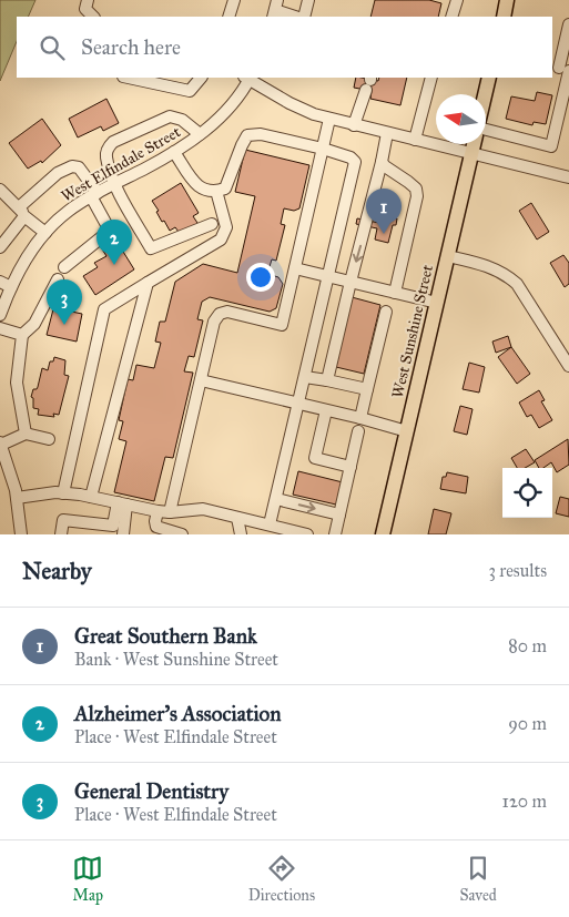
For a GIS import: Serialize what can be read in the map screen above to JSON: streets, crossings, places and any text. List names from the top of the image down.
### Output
{
  "streets": {
    "main road": ["West Sunshine Street"],
    "street": ["West Elfindale Street"]
  },
  "north": "left",
  "page": {
    "search": "Search here",
    "pins": ["1", "2", "3"],
    "heading": ["Nearby", "3 results"],
    "list": [
      {
        "mark": "1",
        "name": "Great Southern Bank",
        "note": "Bank · West Sunshine Street",
        "value": "80 m"
      },
      {
        "mark": "2",
        "name": "Alzheimer's Association",
        "note": "Place · West Elfindale Street",
        "value": "90 m"
      },
      {
        "mark": "3",
        "name": "General Dentistry",
        "note": "Place · West Elfindale Street",
        "value": "120 m"
      }
    ],
    "nav": ["Map", "Directions", "Saved"]
  }
}
